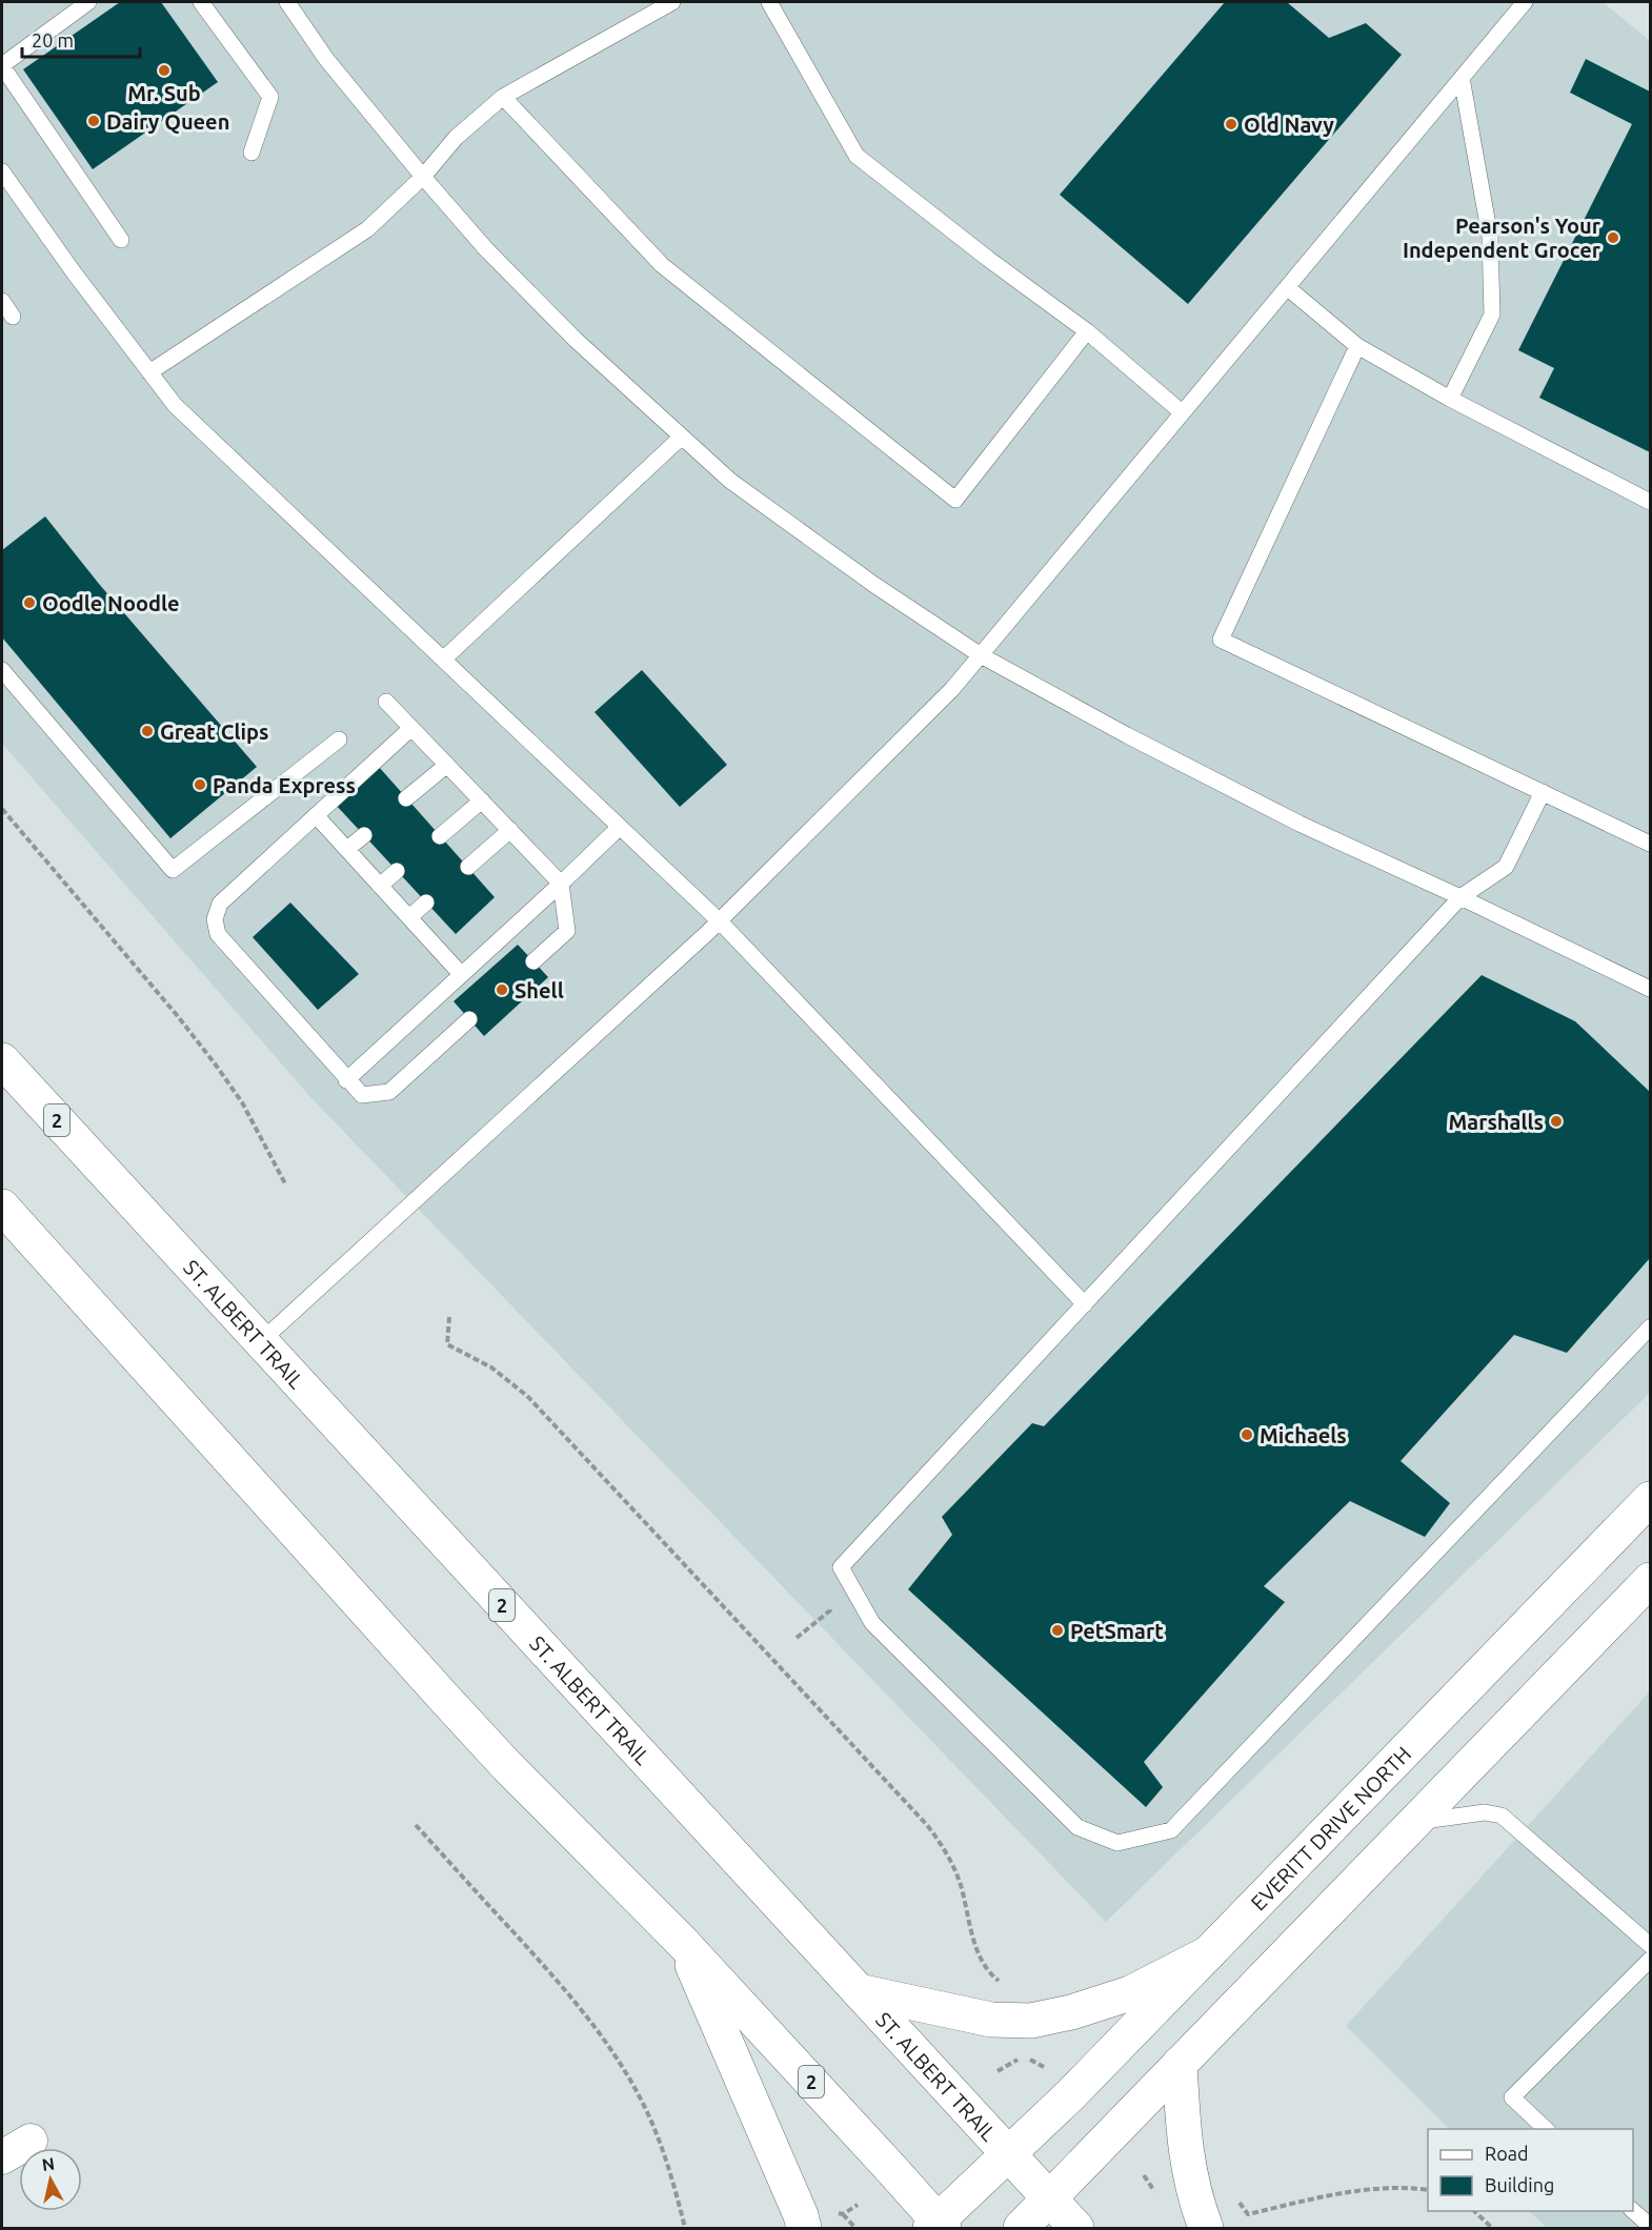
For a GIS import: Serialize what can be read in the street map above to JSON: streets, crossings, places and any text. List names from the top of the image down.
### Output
{
  "streets": {
    "main road": ["2", "ST. ALBERT TRAIL", "EVERITT DRIVE NORTH"]
  },
  "crossings": [
    ["2", "EVERITT DRIVE NORTH"],
    ["ST. ALBERT TRAIL", "EVERITT DRIVE NORTH"]
  ],
  "places": [
    "Mr. Sub",
    "Dairy Queen",
    "Old Navy",
    "Pearson's Your Independent Grocer",
    "Oodle Noodle",
    "Great Clips",
    "Panda Express",
    "Shell",
    "Marshalls",
    "Michaels",
    "PetSmart"
  ],
  "legend": ["Road", "Building"],
  "scale_bar": "20 m",
  "north": "top"
}
